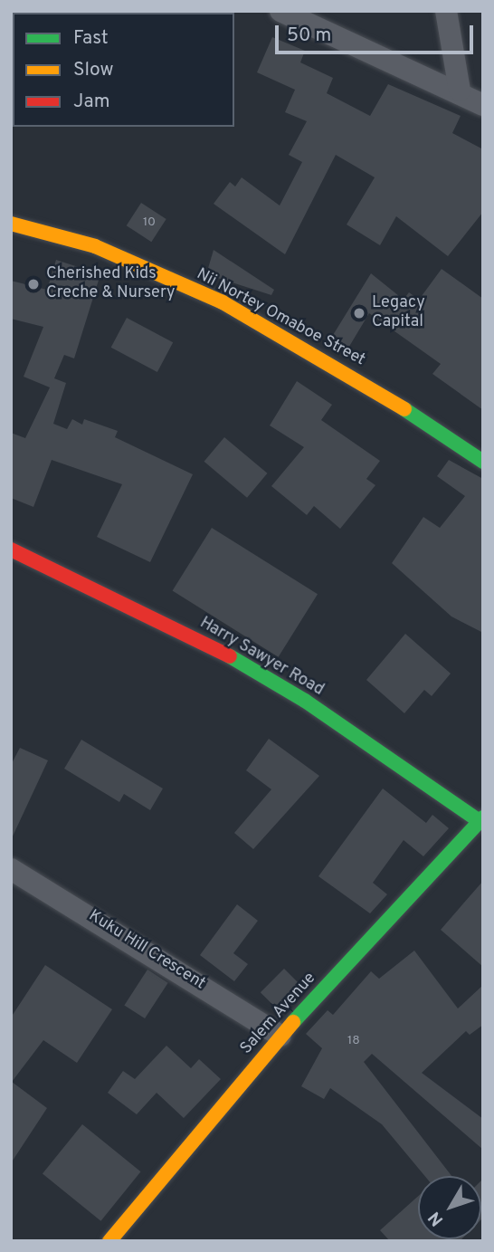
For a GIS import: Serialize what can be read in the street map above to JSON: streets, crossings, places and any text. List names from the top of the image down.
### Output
{
  "streets": {
    "street": [
      "Nii Nortey Omaboe Street",
      "Harry Sawyer Road",
      "Kuku Hill Crescent",
      "Salem Avenue"
    ]
  },
  "crossings": [
    ["Harry Sawyer Road", "Salem Avenue"],
    ["Kuku Hill Crescent", "Salem Avenue"]
  ],
  "places": ["Cherished Kids Creche & Nursery", "Legacy Capital"],
  "house_numbers": ["10", "18"],
  "legend": ["Fast", "Slow", "Jam"],
  "scale_bar": "50 m",
  "north": "bottom left"
}
